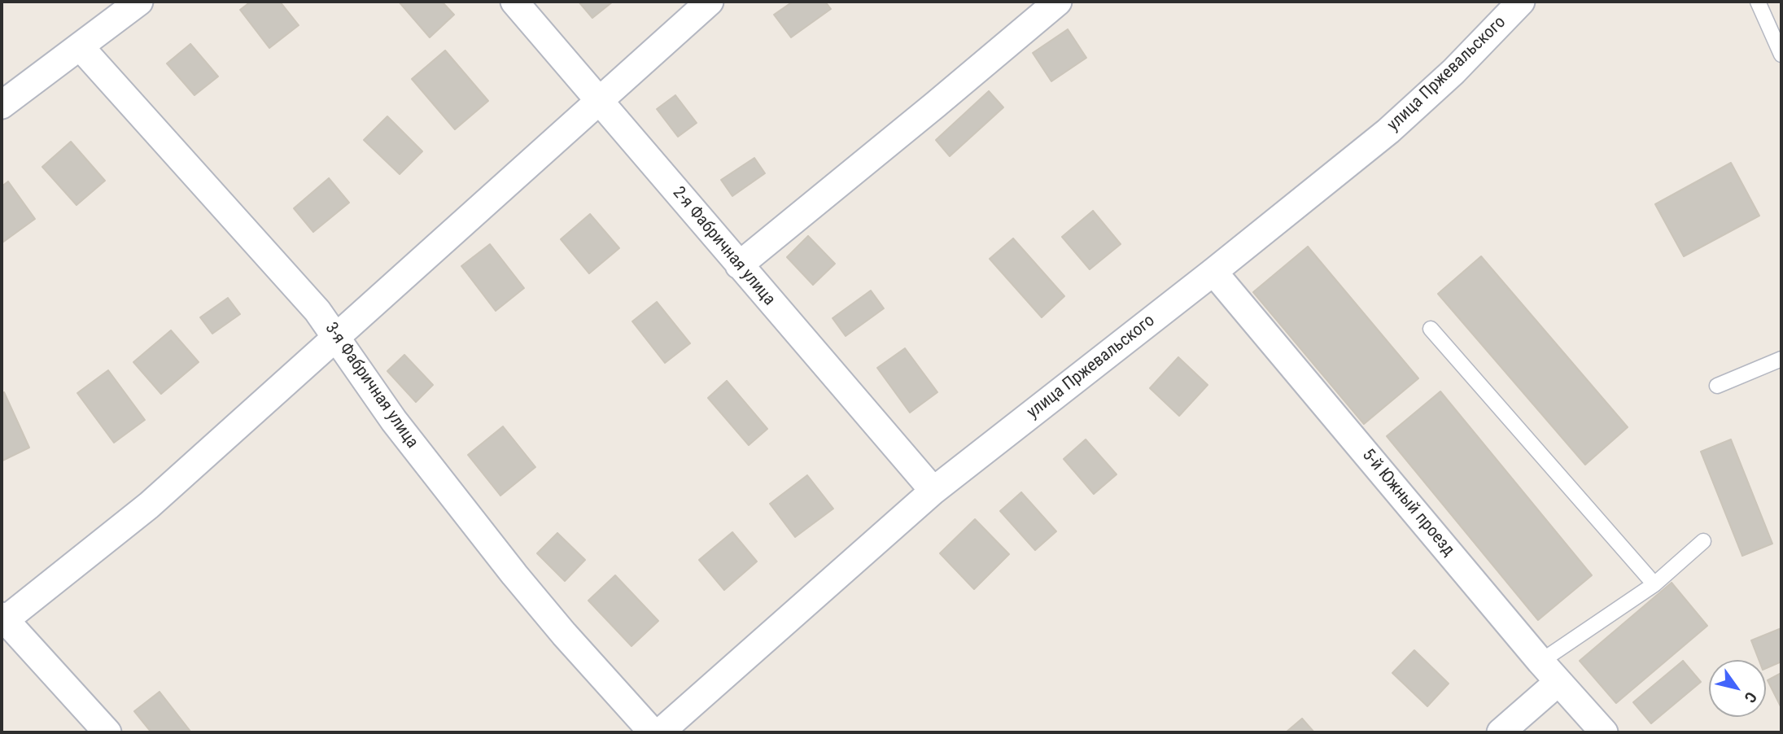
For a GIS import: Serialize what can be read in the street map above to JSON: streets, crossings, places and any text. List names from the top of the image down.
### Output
{
  "streets": {
    "street": [
      "улица Пржевальского",
      "2-я Фабричная улица",
      "3-я Фабричная улица",
      "5-й Южный проезд"
    ]
  },
  "crossings": [
    ["улица Пржевальского", "2-я Фабричная улица"],
    ["улица Пржевальского", "5-й Южный проезд"]
  ],
  "north": "bottom right"
}
